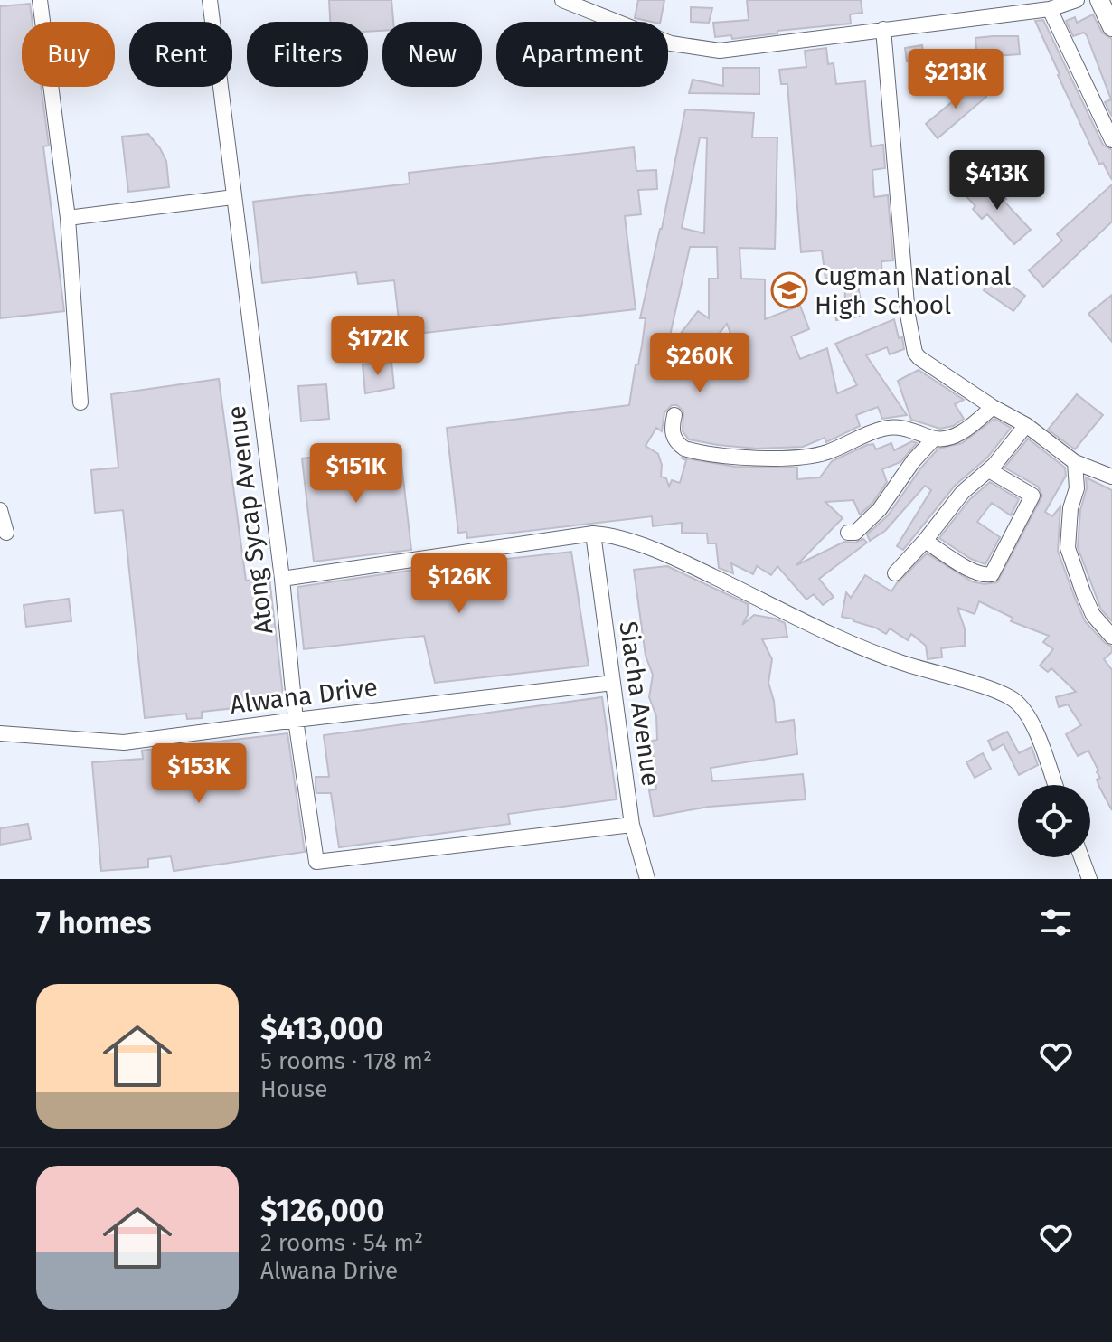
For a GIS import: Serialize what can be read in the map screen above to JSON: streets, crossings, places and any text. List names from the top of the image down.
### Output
{
  "streets": {
    "street": ["Atong Sycap Avenue", "Alwana Drive", "Siacha Avenue"]
  },
  "crossings": [
    ["Atong Sycap Avenue", "Alwana Drive"],
    ["Atong Sycap Avenue", "Siacha Avenue"],
    ["Alwana Drive", "Siacha Avenue"]
  ],
  "places": {
    "school or university": ["Cugman National High School"]
  },
  "page": {
    "chip": [
      "Buy",
      "Rent",
      "Filters",
      "New",
      "Apartment"
    ],
    "price": [
      "$213K",
      "$413K",
      "$172K",
      "$260K",
      "$151K",
      "$126K",
      "$153K"
    ],
    "heading": "7 homes",
    "list": [
      {
        "name": "$413,000",
        "note": "5 rooms · 178 m² · House"
      },
      {
        "name": "$126,000",
        "note": "2 rooms · 54 m² · Alwana Drive"
      }
    ]
  }
}
